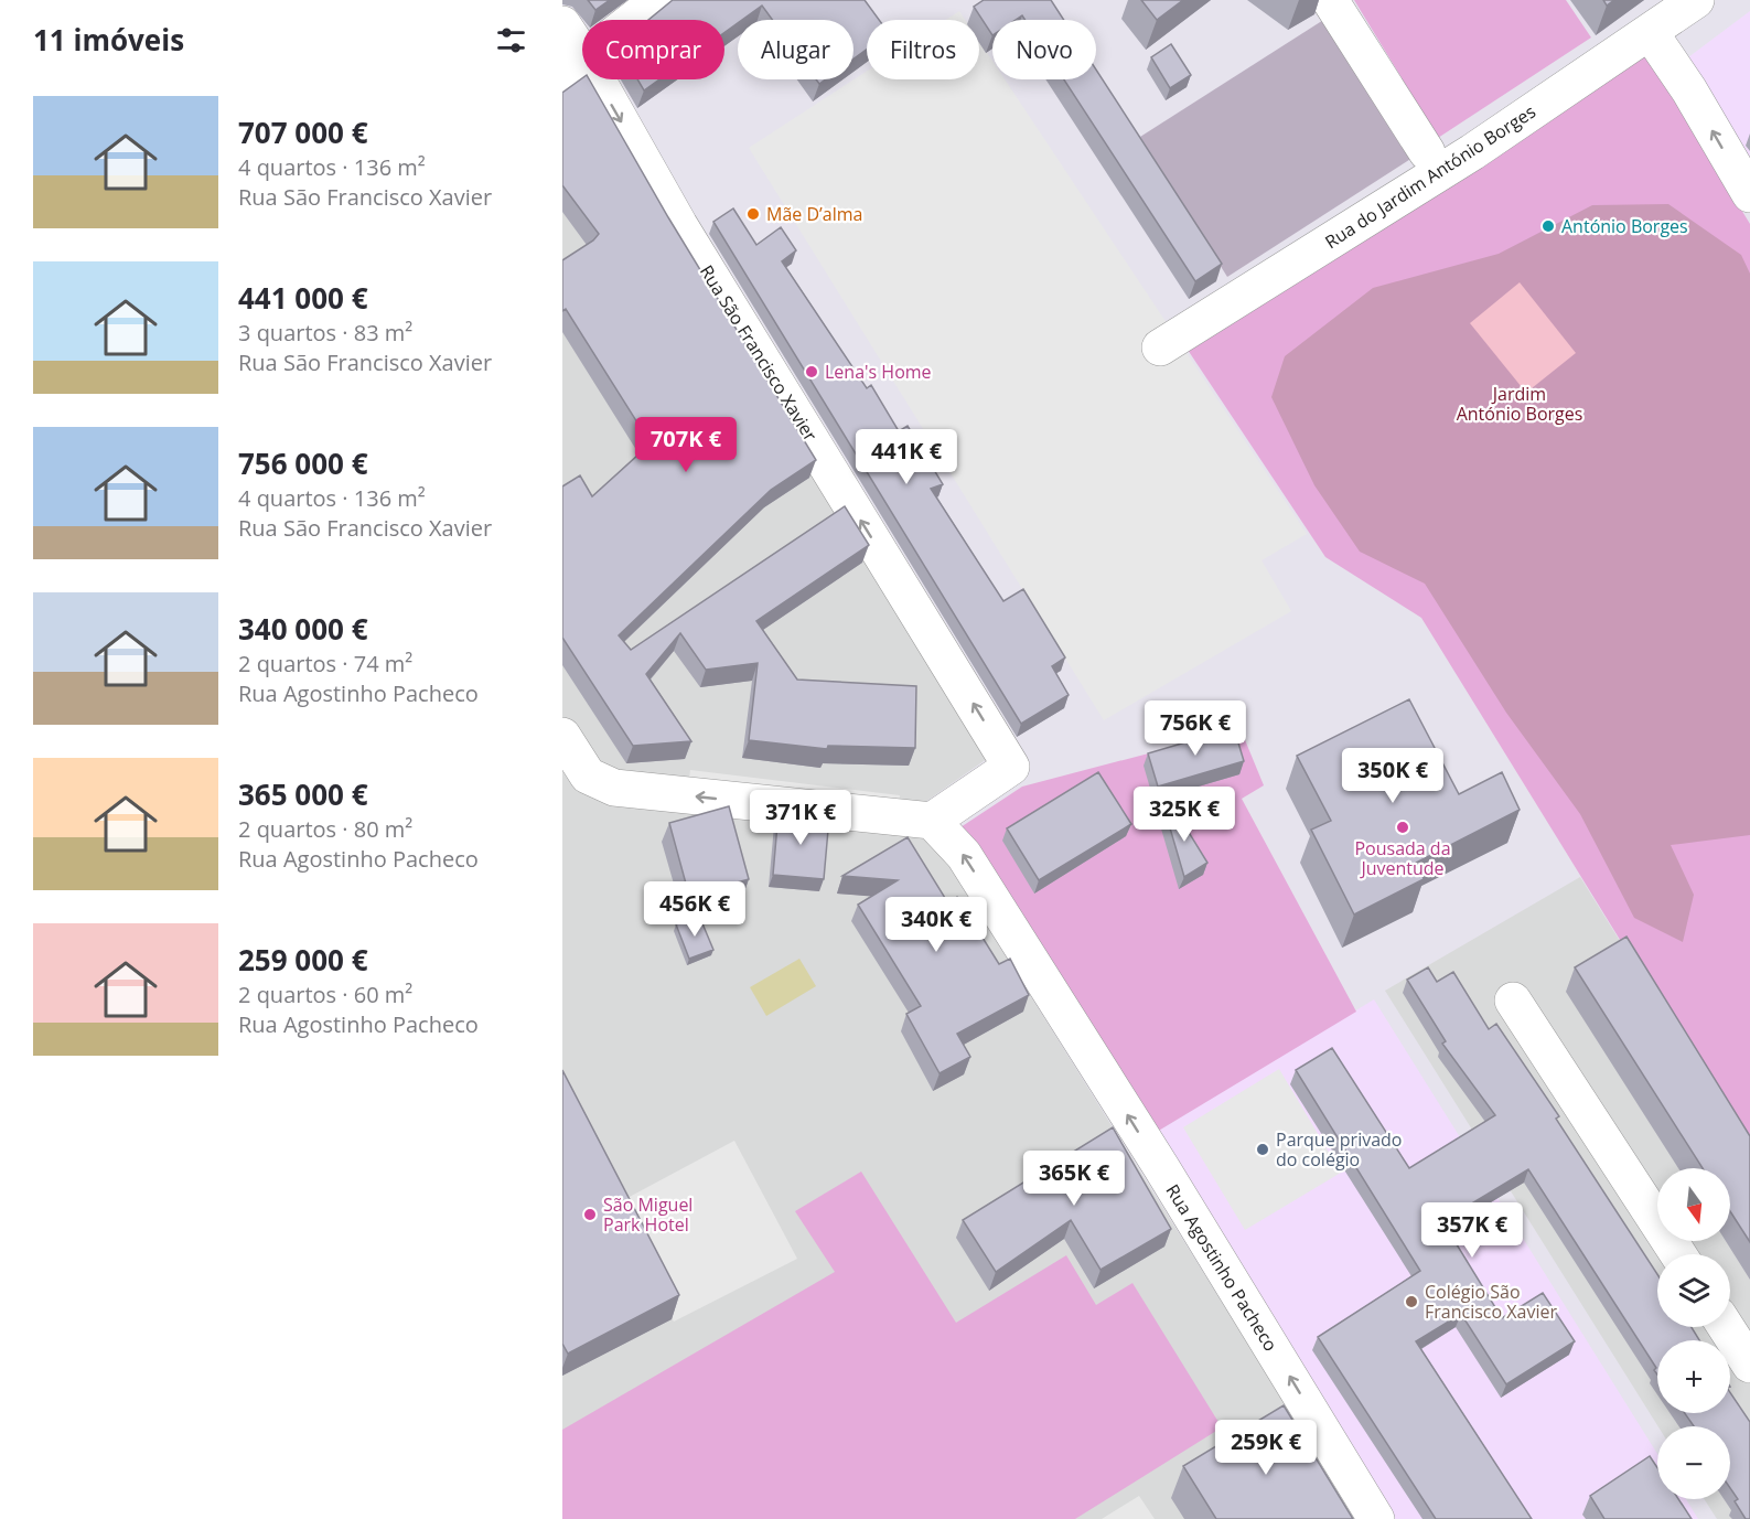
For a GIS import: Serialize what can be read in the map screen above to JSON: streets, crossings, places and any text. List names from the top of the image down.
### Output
{
  "streets": {
    "street": ["Rua do Jardim António Borges", "Rua São Francisco Xavier", "Rua Agostinho Pacheco"]
  },
  "crossings": [
    ["Rua São Francisco Xavier", "Rua Agostinho Pacheco"]
  ],
  "one_way": ["Rua Agostinho Pacheco"],
  "parks": ["Jardim António Borges"],
  "places": [
    "Mãe D’alma",
    "António Borges",
    "Lena's Home",
    "Pousada da Juventude",
    "Parque privado do colégio",
    "São Miguel Park Hotel",
    "Colégio São Francisco Xavier"
  ],
  "north": "bottom",
  "page": {
    "heading": "11 imóveis",
    "chip": [
      "Comprar",
      "Alugar",
      "Filtros",
      "Novo"
    ],
    "list": [
      {
        "name": "707 000 €",
        "note": "4 quartos · 136 m² · Rua São Francisco Xavier"
      },
      {
        "name": "441 000 €",
        "note": "3 quartos · 83 m² · Rua São Francisco Xavier"
      },
      {
        "name": "756 000 €",
        "note": "4 quartos · 136 m² · Rua São Francisco Xavier"
      },
      {
        "name": "340 000 €",
        "note": "2 quartos · 74 m² · Rua Agostinho Pacheco"
      },
      {
        "name": "365 000 €",
        "note": "2 quartos · 80 m² · Rua Agostinho Pacheco"
      },
      {
        "name": "259 000 €",
        "note": "2 quartos · 60 m² · Rua Agostinho Pacheco"
      }
    ],
    "price": [
      "707K €",
      "441K €",
      "756K €",
      "350K €",
      "325K €",
      "371K €",
      "456K €",
      "340K €",
      "365K €",
      "357K €",
      "259K €"
    ],
    "map_buttons": ["+", "−"]
  }
}
